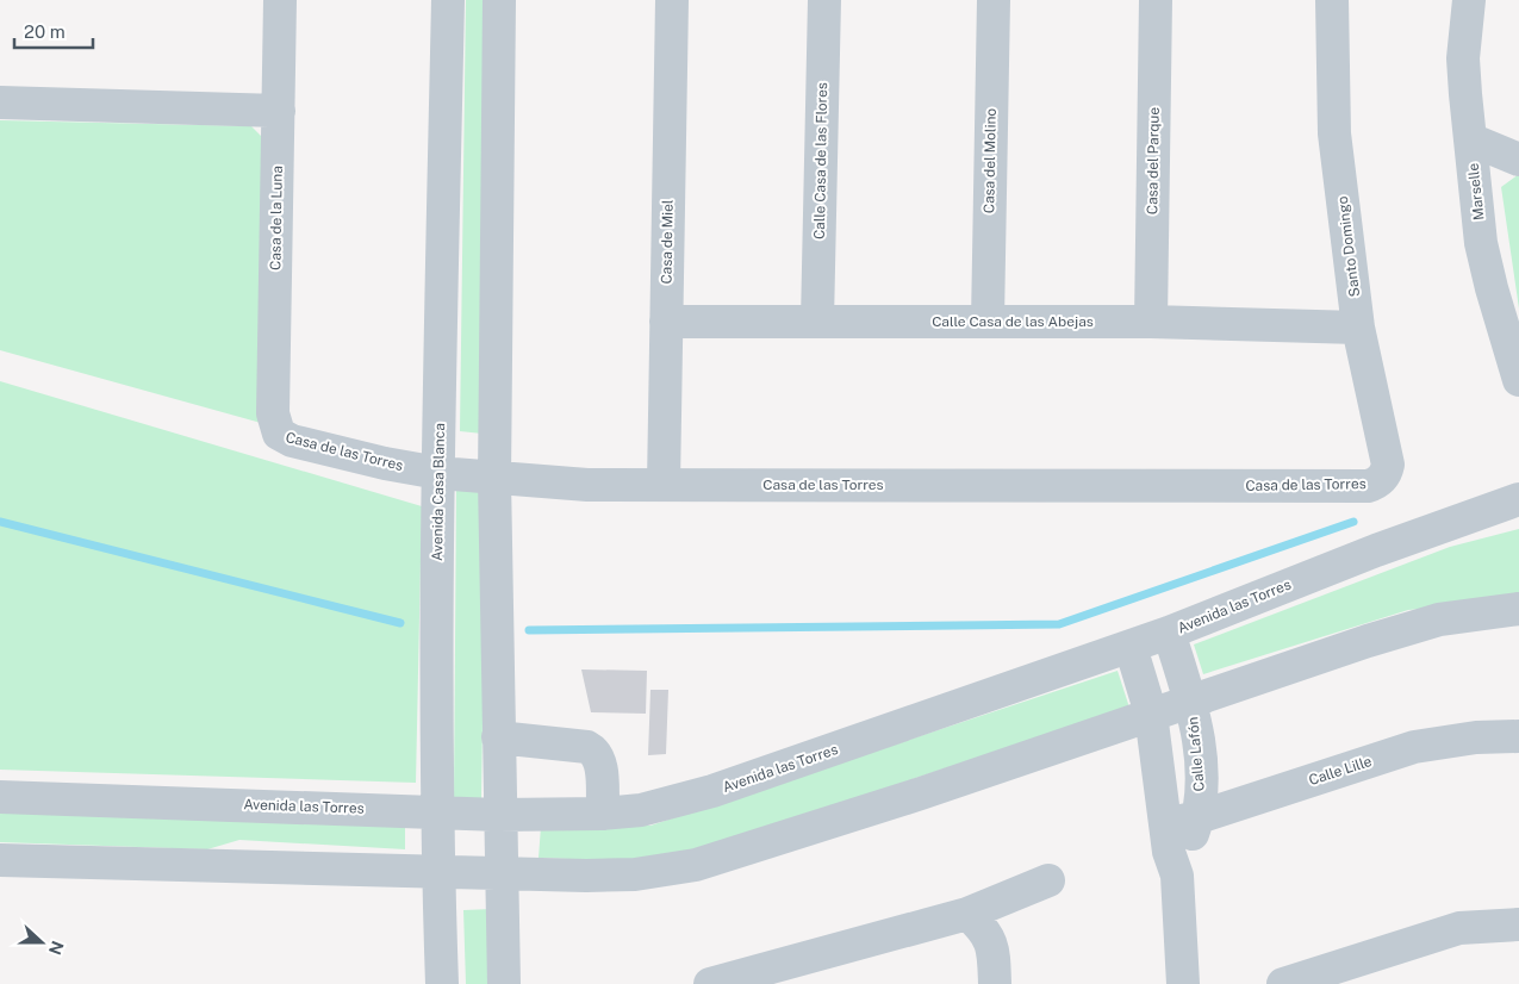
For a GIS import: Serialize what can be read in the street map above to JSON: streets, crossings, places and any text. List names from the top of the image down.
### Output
{
  "streets": {
    "street": [
      "Calle Casa de las Flores",
      "Casa del Molino",
      "Casa del Parque",
      "Marselle",
      "Casa de la Luna",
      "Casa de Miel",
      "Santo Domingo",
      "Calle Casa de las Abejas",
      "Casa de las Torres",
      "Avenida Casa Blanca",
      "Avenida las Torres",
      "Calle Lafón",
      "Calle Lille"
    ]
  },
  "crossings": [
    ["Calle Casa de las Flores", "Calle Casa de las Abejas"],
    ["Casa del Molino", "Calle Casa de las Abejas"],
    ["Casa del Parque", "Calle Casa de las Abejas"],
    ["Casa de la Luna", "Casa de las Torres"],
    ["Casa de Miel", "Calle Casa de las Abejas"],
    ["Casa de Miel", "Casa de las Torres"],
    ["Santo Domingo", "Calle Casa de las Abejas"],
    ["Santo Domingo", "Casa de las Torres"],
    ["Casa de las Torres", "Avenida Casa Blanca"],
    ["Avenida Casa Blanca", "Avenida las Torres"],
    ["Avenida las Torres", "Calle Lafón"],
    ["Calle Lafón", "Calle Lille"]
  ],
  "scale_bar": "20 m",
  "north": "right"
}
